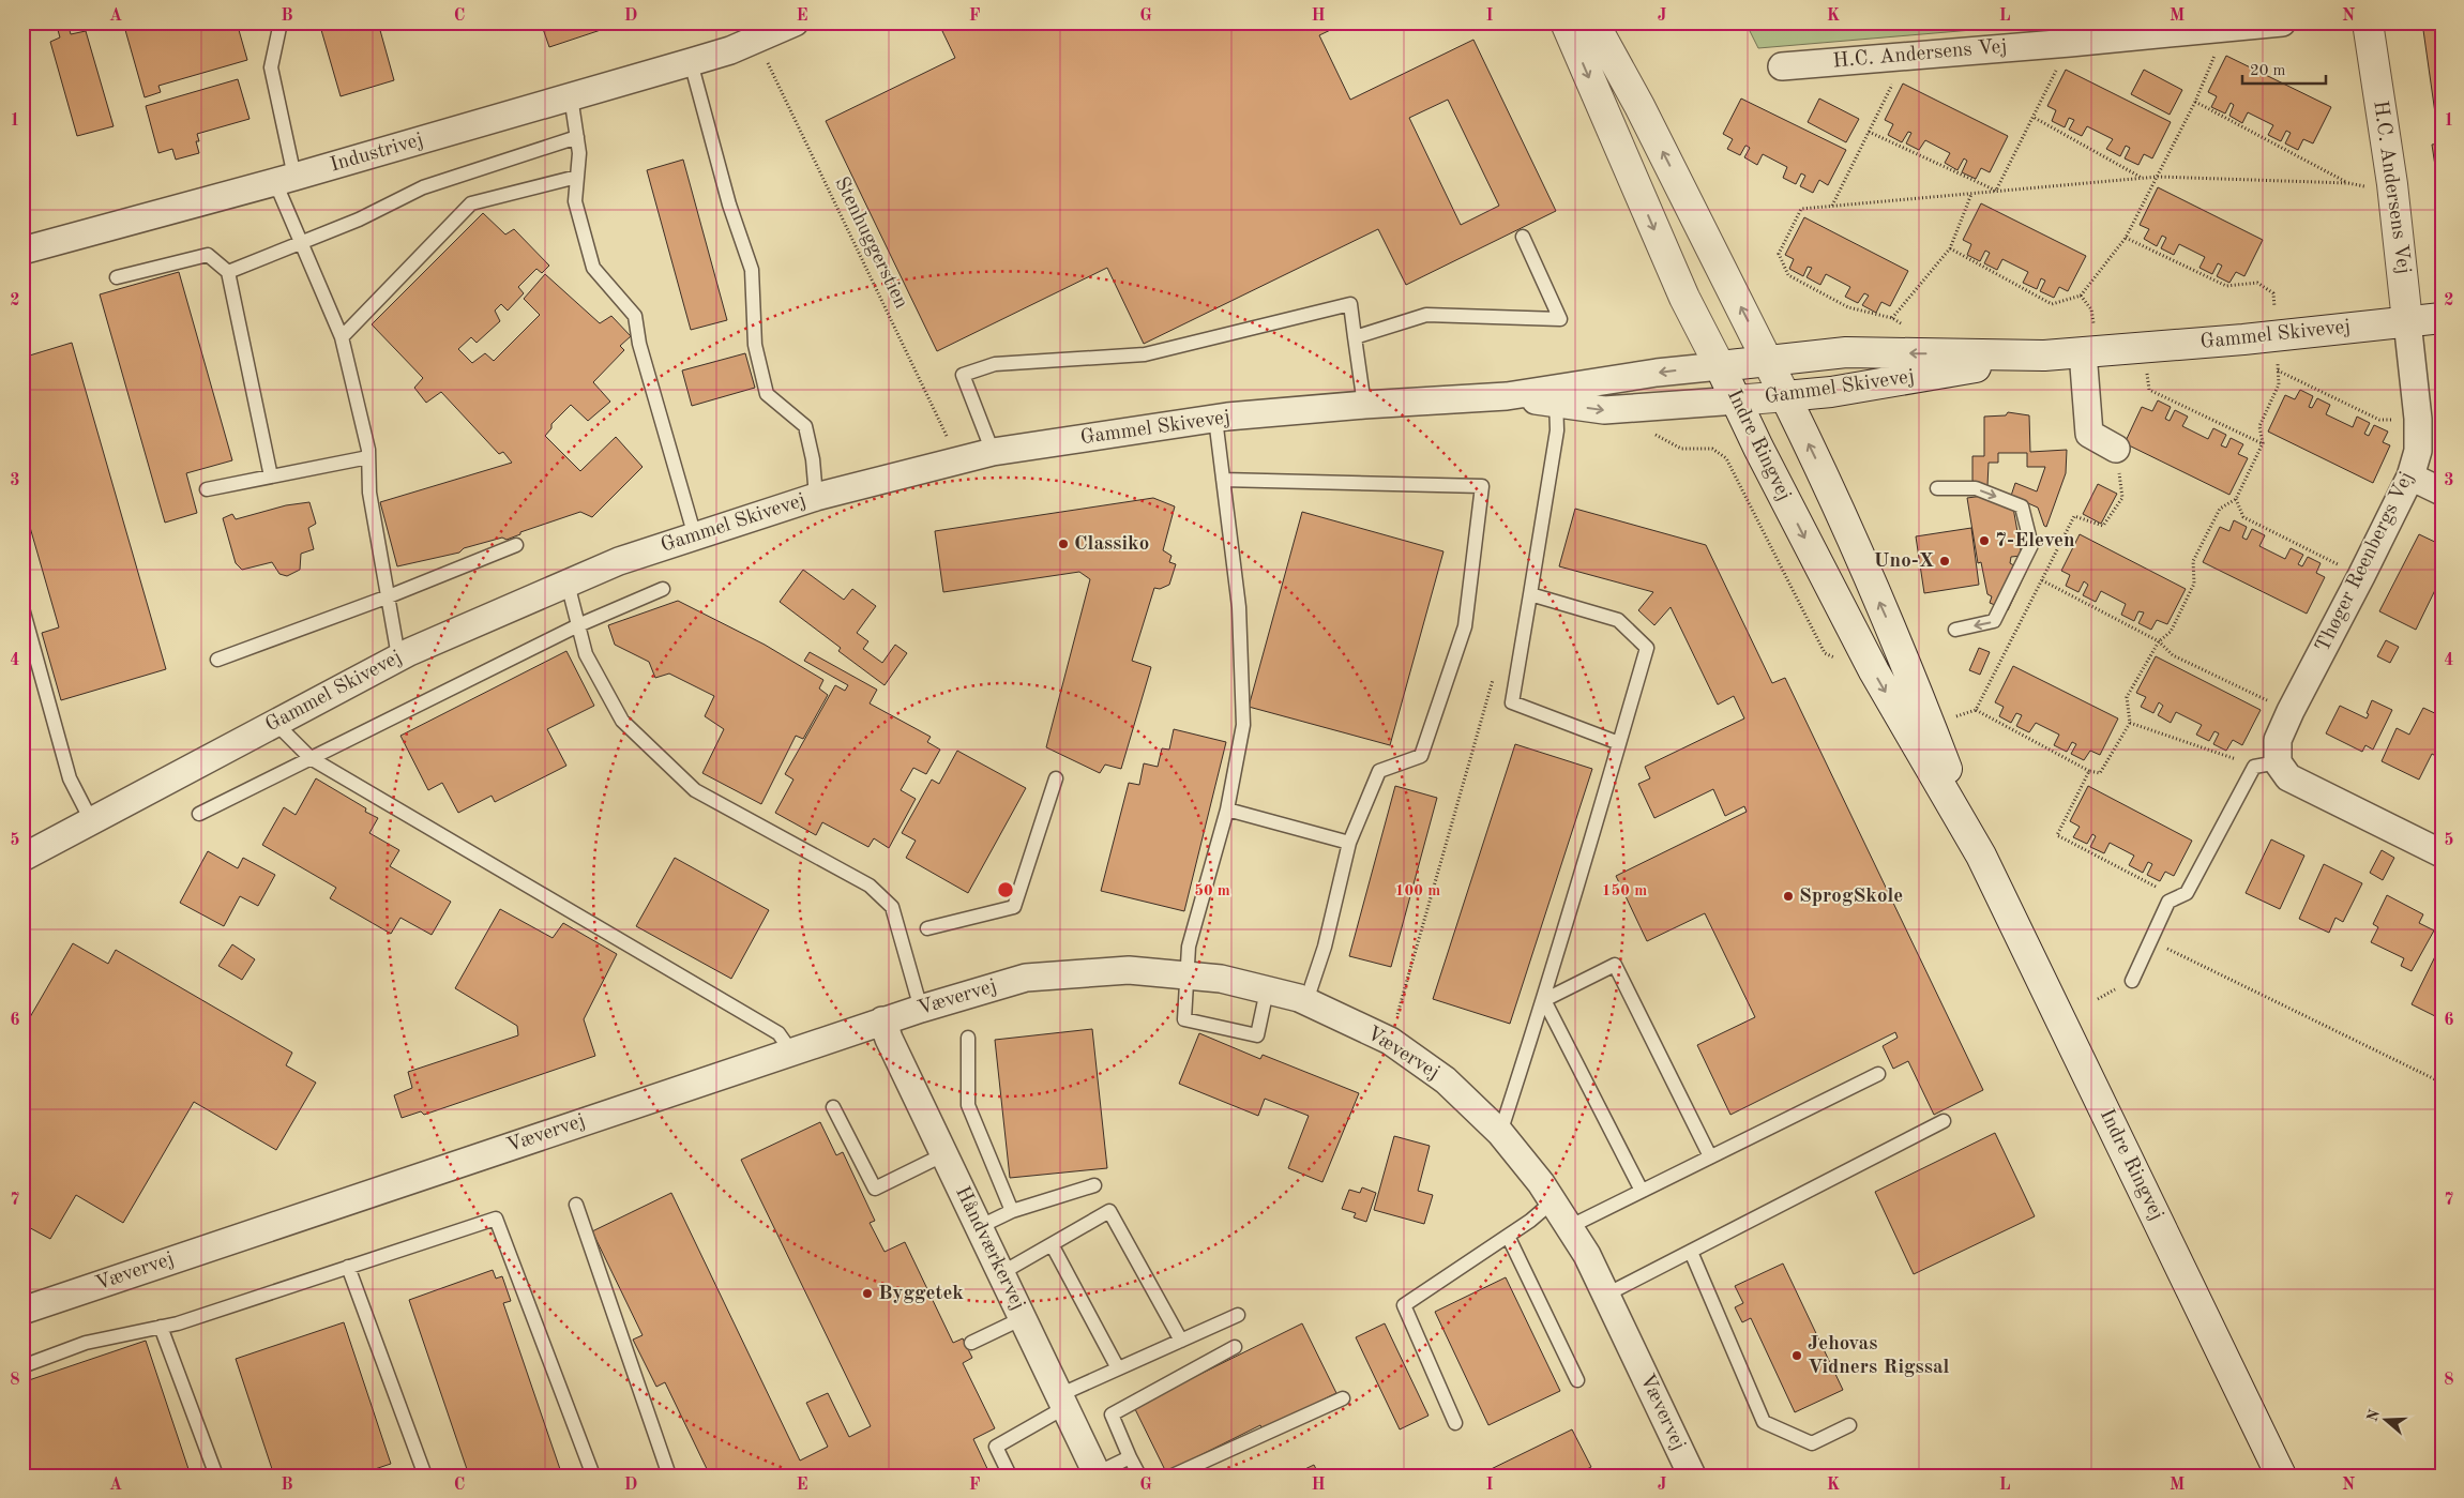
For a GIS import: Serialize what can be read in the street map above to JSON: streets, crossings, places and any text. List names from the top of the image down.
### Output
{
  "streets": {
    "main road": ["H.C. Andersens Vej", "Gammel Skivevej", "Indre Ringvej"],
    "street": [
      "Industrivej",
      "Thøger Reenbergs Vej",
      "Vævervej",
      "Håndværkervej"
    ],
    "path": ["Stenhuggerstien"]
  },
  "crossings": [
    ["H.C. Andersens Vej", "Gammel Skivevej"],
    ["H.C. Andersens Vej", "Thøger Reenbergs Vej"],
    ["Industrivej", "Stenhuggerstien"],
    ["Stenhuggerstien", "Gammel Skivevej"],
    ["Gammel Skivevej", "Indre Ringvej"],
    ["Gammel Skivevej", "Thøger Reenbergs Vej"],
    ["Vævervej", "Håndværkervej"]
  ],
  "places": [
    "7-Eleven",
    "Classiko",
    "Uno-X",
    "SprogSkole",
    "Byggetek",
    "Jehovas Vidners Rigssal"
  ],
  "scale_bar": "20 m",
  "north": "left",
  "grid": {
    "columns": [
      "A",
      "B",
      "C",
      "D",
      "E",
      "F",
      "G",
      "H",
      "I",
      "J",
      "K",
      "L",
      "M",
      "N"
    ],
    "rows": [
      "1",
      "2",
      "3",
      "4",
      "5",
      "6",
      "7",
      "8"
    ]
  },
  "rings": ["50 m", "100 m", "150 m"]
}
